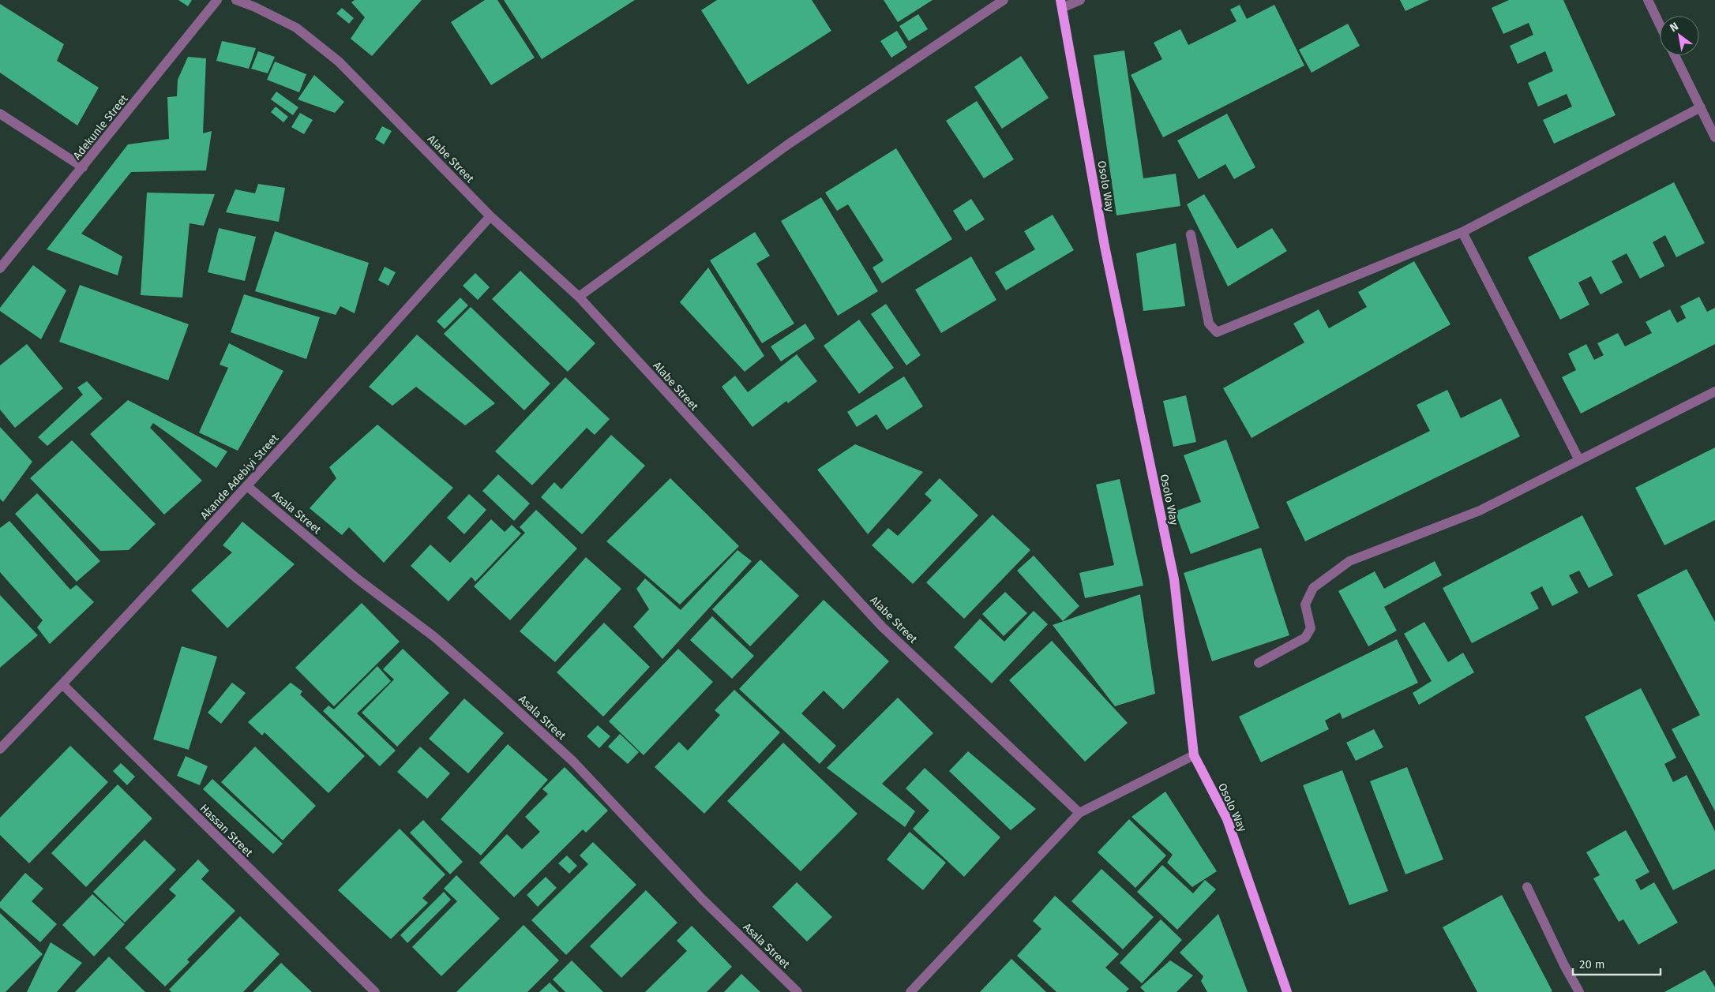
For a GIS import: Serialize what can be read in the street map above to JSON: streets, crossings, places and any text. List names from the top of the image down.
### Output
{
  "streets": {
    "main road": ["Osolo Way"],
    "street": [
      "Adekunle Street",
      "Alabe Street",
      "Akande Adebiyi Street",
      "Asala Street",
      "Hassan Street"
    ]
  },
  "crossings": [
    ["Alabe Street", "Akande Adebiyi Street"],
    ["Akande Adebiyi Street", "Asala Street"],
    ["Akande Adebiyi Street", "Hassan Street"]
  ],
  "scale_bar": "20 m",
  "north": "top left"
}
